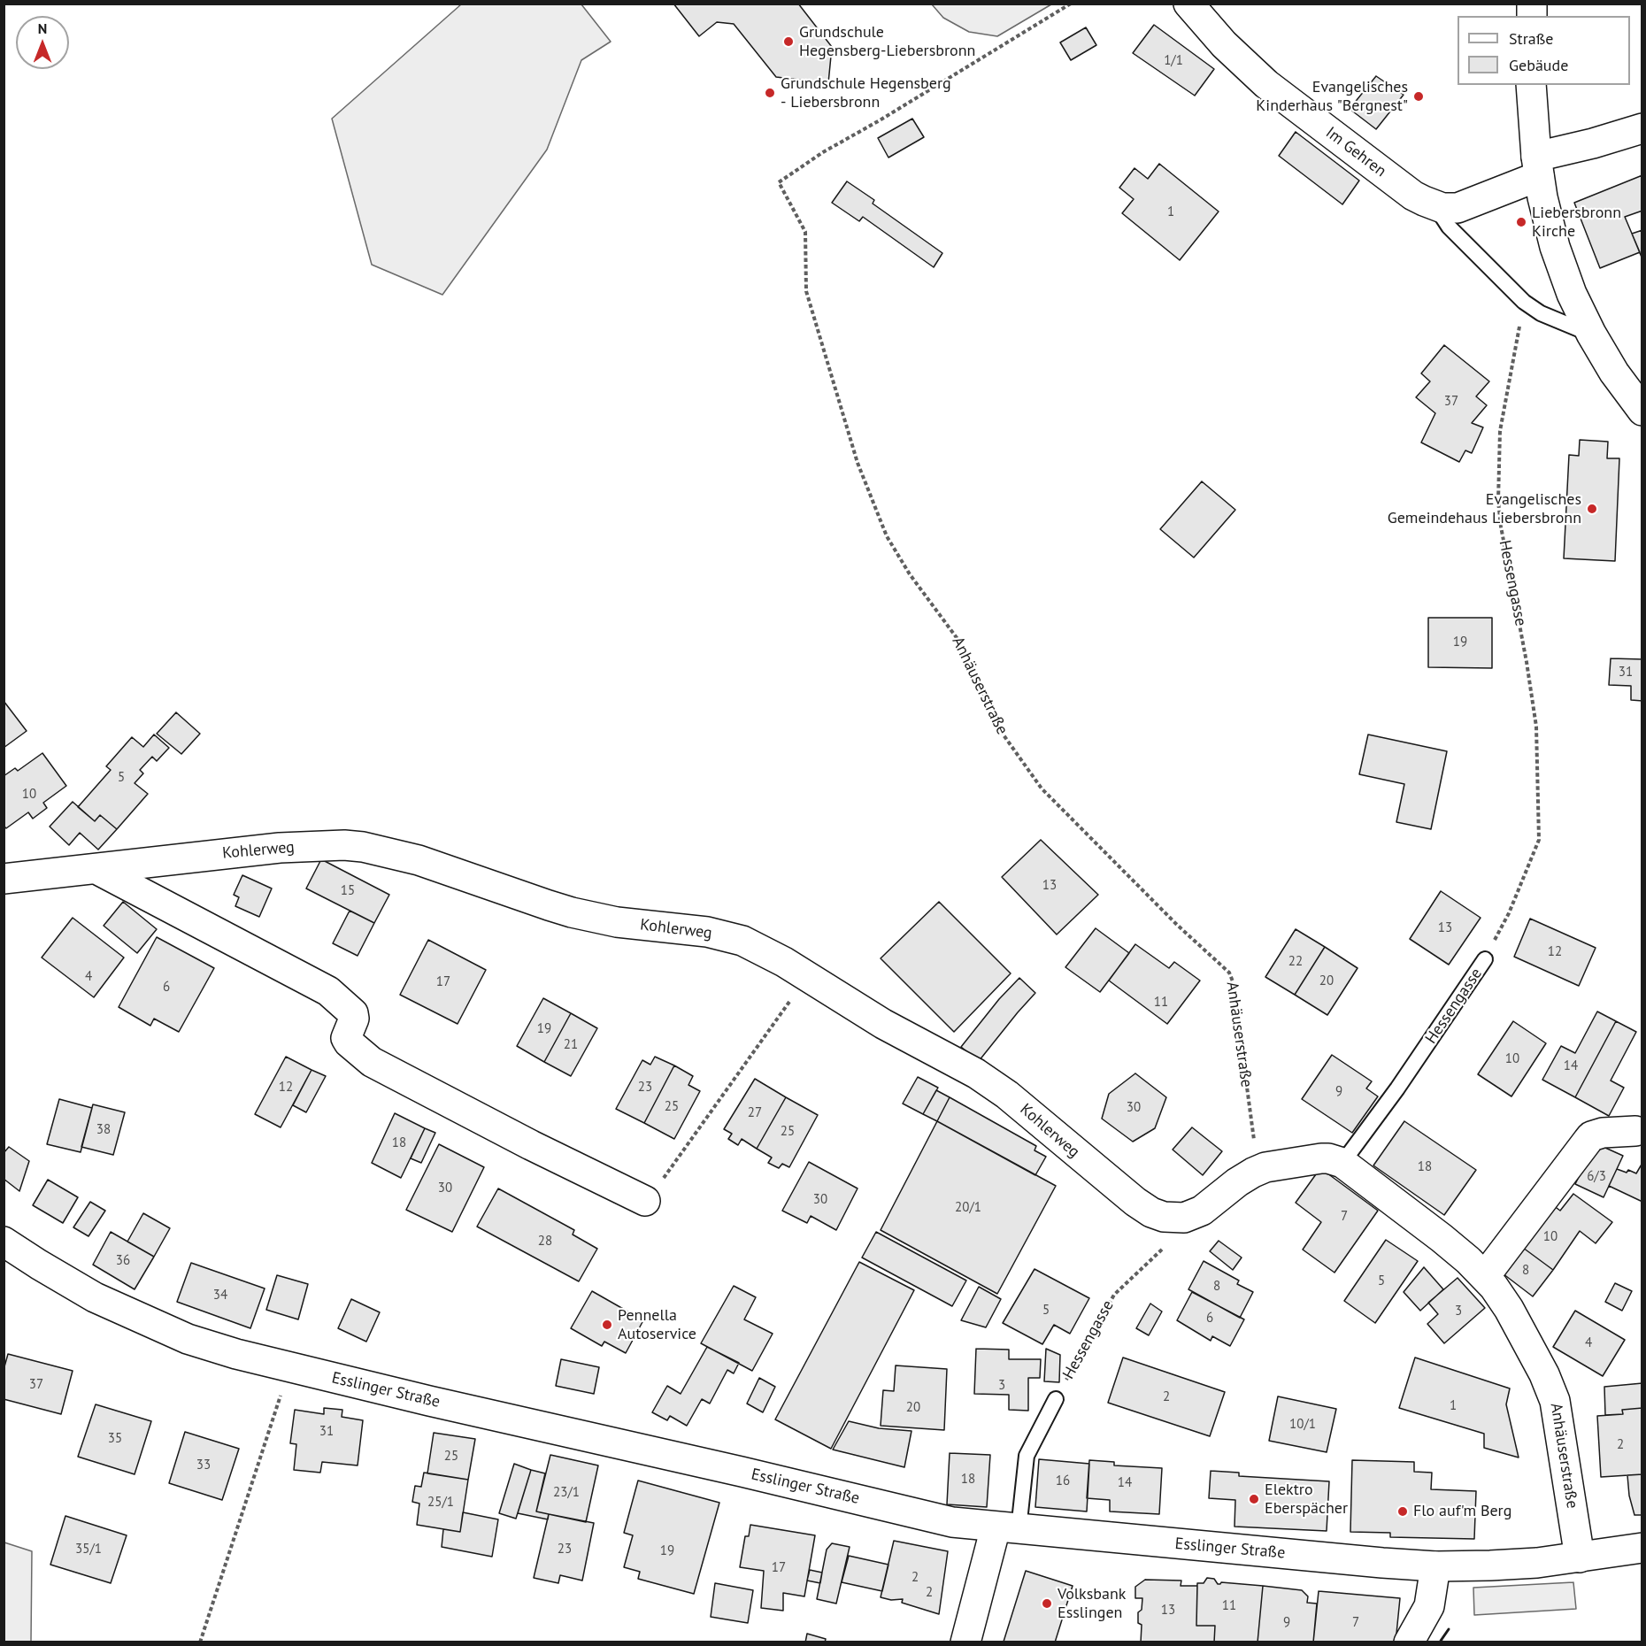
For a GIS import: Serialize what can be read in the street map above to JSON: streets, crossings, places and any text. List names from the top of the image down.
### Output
{
  "streets": {
    "street": [
      "Im Gehren",
      "Anhäuserstraße",
      "Kohlerweg",
      "Esslinger Straße"
    ],
    "lane": ["Hessengasse"]
  },
  "crossings": [
    ["Im Gehren", "Hessengasse"],
    ["Hessengasse", "Anhäuserstraße"],
    ["Hessengasse", "Kohlerweg"],
    ["Hessengasse", "Esslinger Straße"],
    ["Anhäuserstraße", "Esslinger Straße"]
  ],
  "places": [
    "Grundschule Hegensberg-Liebersbronn",
    "Grundschule Hegensberg - Liebersbronn",
    "Evangelisches Kinderhaus \"Bergnest\"",
    "Liebersbronn Kirche",
    "Evangelisches Gemeindehaus Liebersbronn",
    "Pennella Autoservice",
    "Elektro Eberspächer",
    "Flo auf'm Berg",
    "Volksbank Esslingen"
  ],
  "house_numbers": [
    "1/1",
    "1",
    "37",
    "19",
    "31",
    "5",
    "10",
    "13",
    "15",
    "13",
    "12",
    "22",
    "4",
    "20",
    "17",
    "6",
    "11",
    "19",
    "21",
    "10",
    "14",
    "12",
    "23",
    "9",
    "25",
    "30",
    "27",
    "38",
    "25",
    "18",
    "18",
    "6/3",
    "30",
    "30",
    "20/1",
    "7",
    "10",
    "28",
    "36",
    "8",
    "5",
    "8",
    "34",
    "5",
    "3",
    "6",
    "4",
    "37",
    "3",
    "2",
    "1",
    "20",
    "10/1",
    "31",
    "35",
    "2",
    "25",
    "33",
    "18",
    "16",
    "14",
    "23/1",
    "25/1",
    "35/1",
    "23",
    "19",
    "17",
    "2",
    "2",
    "11",
    "13",
    "9",
    "7"
  ],
  "legend": ["Straße", "Gebäude"],
  "north": "top"
}
